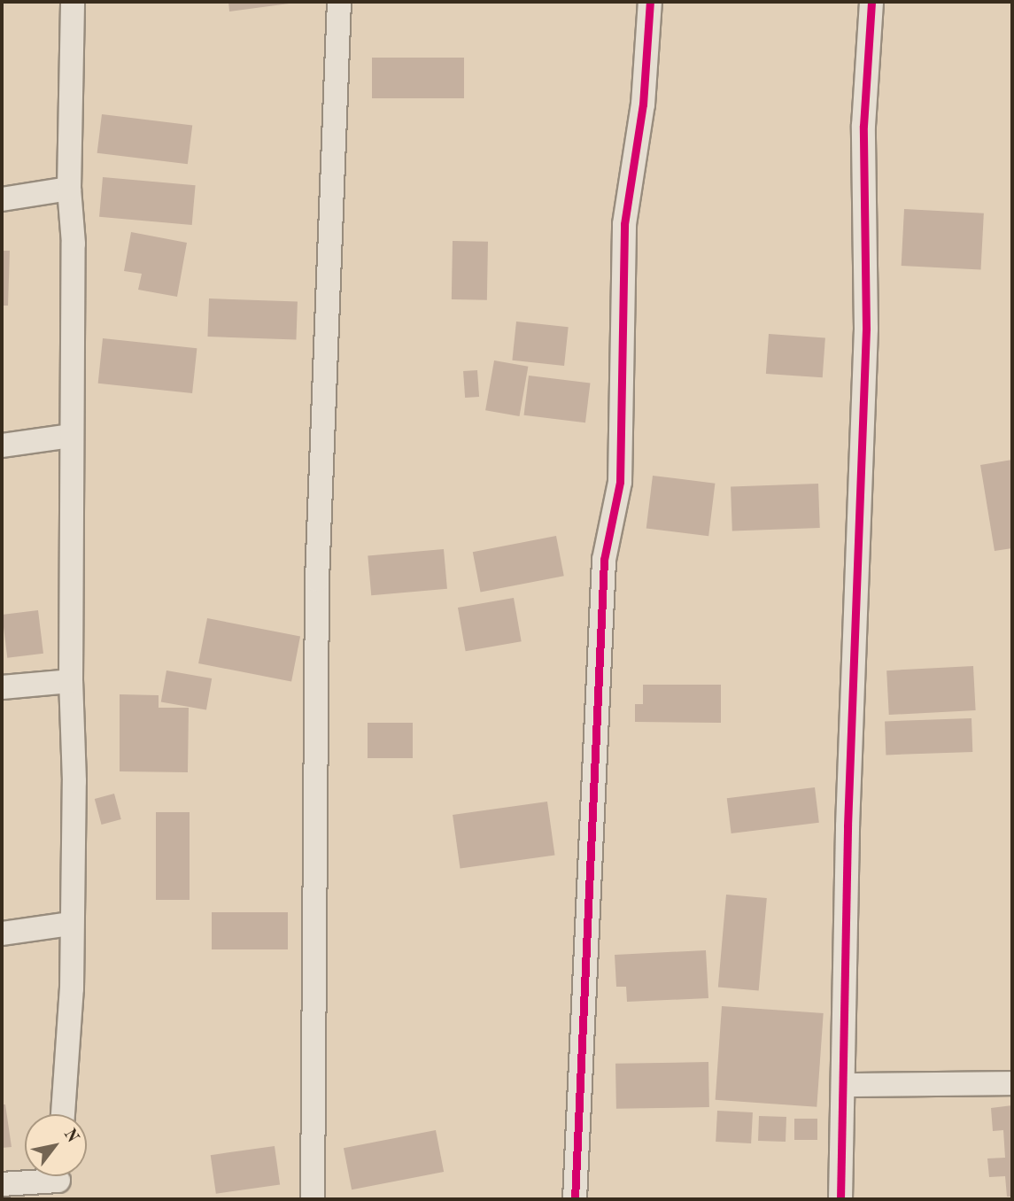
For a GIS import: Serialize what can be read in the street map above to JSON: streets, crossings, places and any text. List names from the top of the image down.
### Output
{
  "north": "top right"
}
